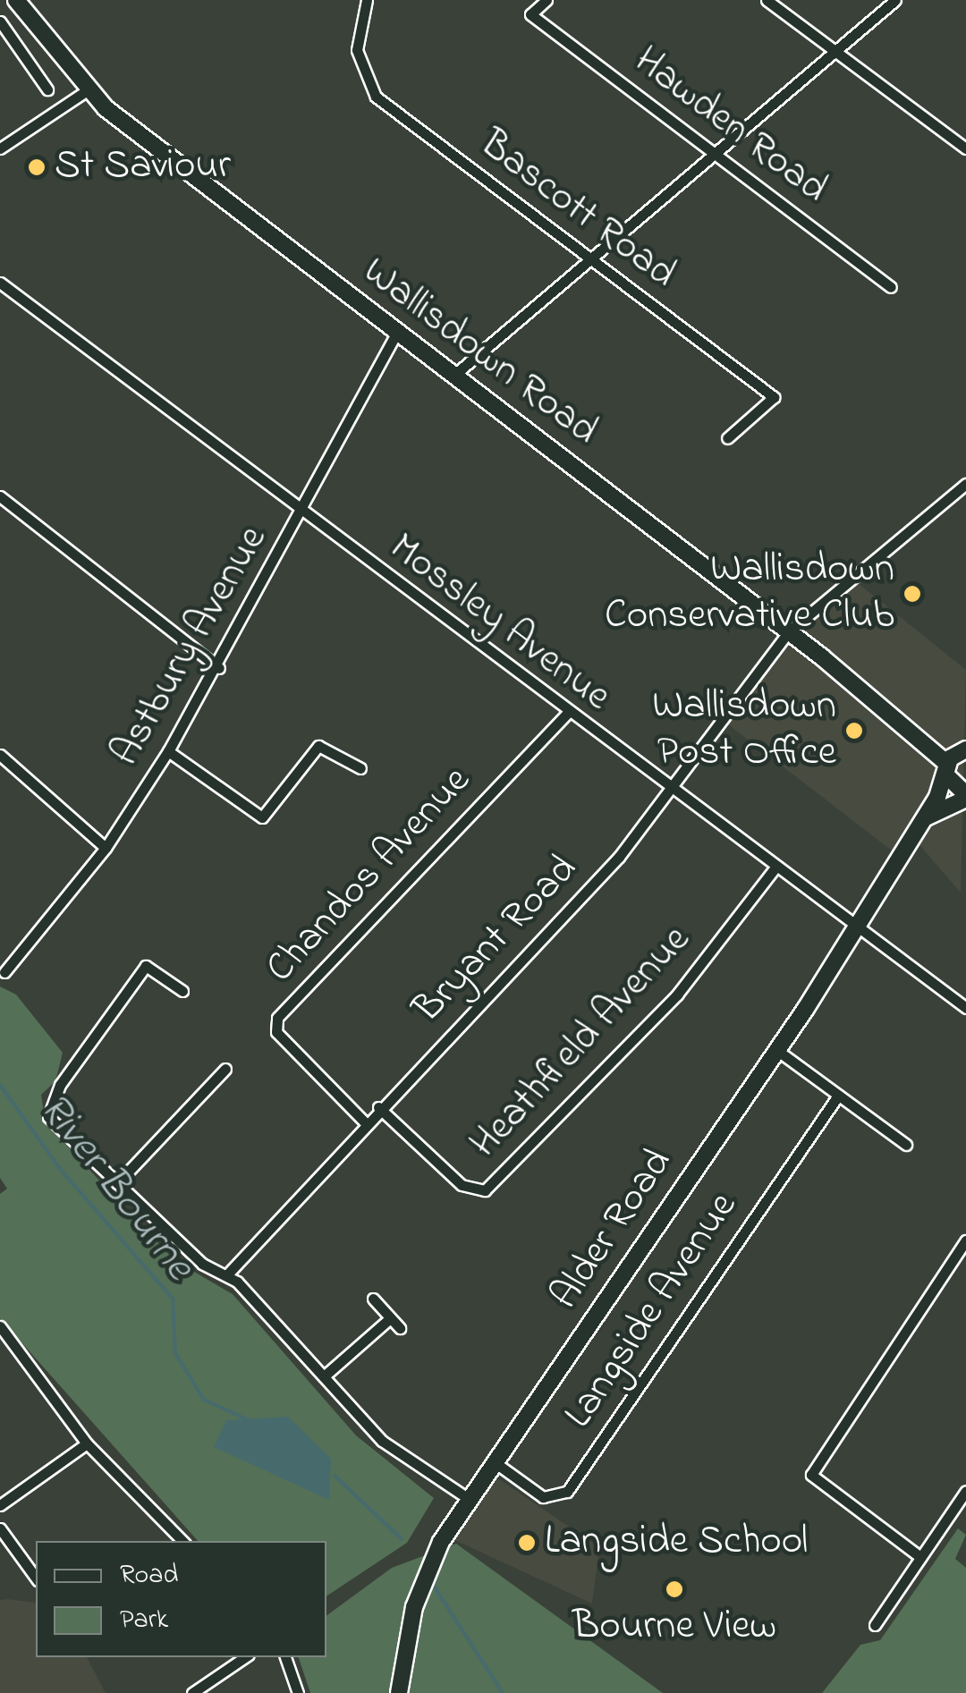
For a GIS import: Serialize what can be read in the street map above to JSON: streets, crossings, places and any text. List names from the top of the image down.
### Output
{
  "streets": {
    "main road": ["Wallisdown Road", "Alder Road"],
    "street": [
      "Hawden Road",
      "Bascott Road",
      "Mossley Avenue",
      "Astbury Avenue",
      "Chandos Avenue",
      "Bryant Road",
      "Heathfield Avenue",
      "Langside Avenue"
    ]
  },
  "crossings": [
    ["Wallisdown Road", "Astbury Avenue"],
    ["Wallisdown Road", "Bryant Road"],
    ["Wallisdown Road", "Alder Road"],
    ["Mossley Avenue", "Astbury Avenue"],
    ["Mossley Avenue", "Chandos Avenue"],
    ["Mossley Avenue", "Bryant Road"],
    ["Mossley Avenue", "Heathfield Avenue"],
    ["Mossley Avenue", "Alder Road"],
    ["Chandos Avenue", "Bryant Road"],
    ["Bryant Road", "Heathfield Avenue"],
    ["Alder Road", "Langside Avenue"]
  ],
  "water": ["River Bourne"],
  "places": [
    "St Saviour",
    "Wallisdown Conservative Club",
    "Wallisdown Post Office",
    "Langside School",
    "Bourne View"
  ],
  "legend": ["Road", "Park"]
}
